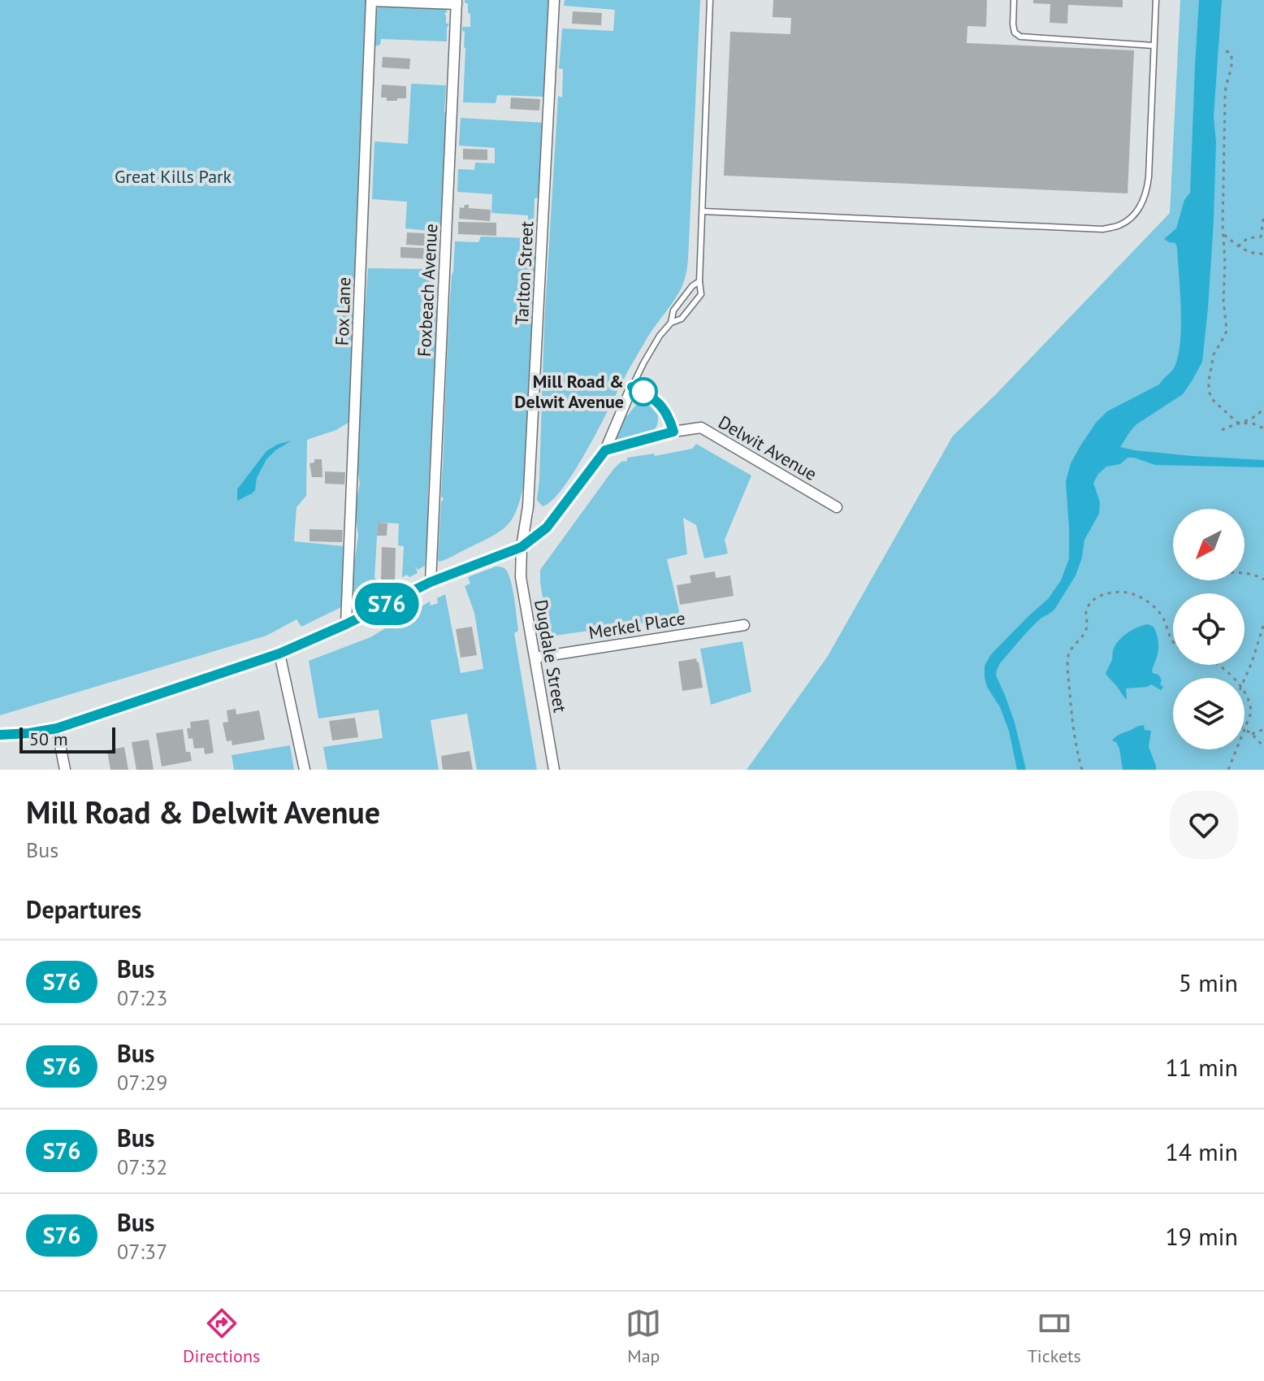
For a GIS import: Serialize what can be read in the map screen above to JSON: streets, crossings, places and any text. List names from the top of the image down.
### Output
{
  "streets": {
    "street": [
      "Tarlton Street",
      "Foxbeach Avenue",
      "Fox Lane",
      "Delwit Avenue",
      "Merkel Place",
      "Dugdale Street"
    ]
  },
  "crossings": [
    ["Tarlton Street", "Dugdale Street"],
    ["Merkel Place", "Dugdale Street"]
  ],
  "parks": ["Great Kills Park"],
  "places": ["Mill Road & Delwit Avenue"],
  "lines": ["bus line S76"],
  "scale_bar": "50 m",
  "north": "bottom left",
  "page": {
    "on_map": "S76",
    "scale": "50 m",
    "heading": [
      ["Mill Road & Delwit Avenue", "Bus"],
      "Departures"
    ],
    "list": [
      {
        "mark": "S76",
        "name": "Bus",
        "note": "07:23",
        "value": "5 min"
      },
      {
        "mark": "S76",
        "name": "Bus",
        "note": "07:29",
        "value": "11 min"
      },
      {
        "mark": "S76",
        "name": "Bus",
        "note": "07:32",
        "value": "14 min"
      },
      {
        "mark": "S76",
        "name": "Bus",
        "note": "07:37",
        "value": "19 min"
      }
    ],
    "tabs": ["Directions", "Map", "Tickets"]
  }
}
